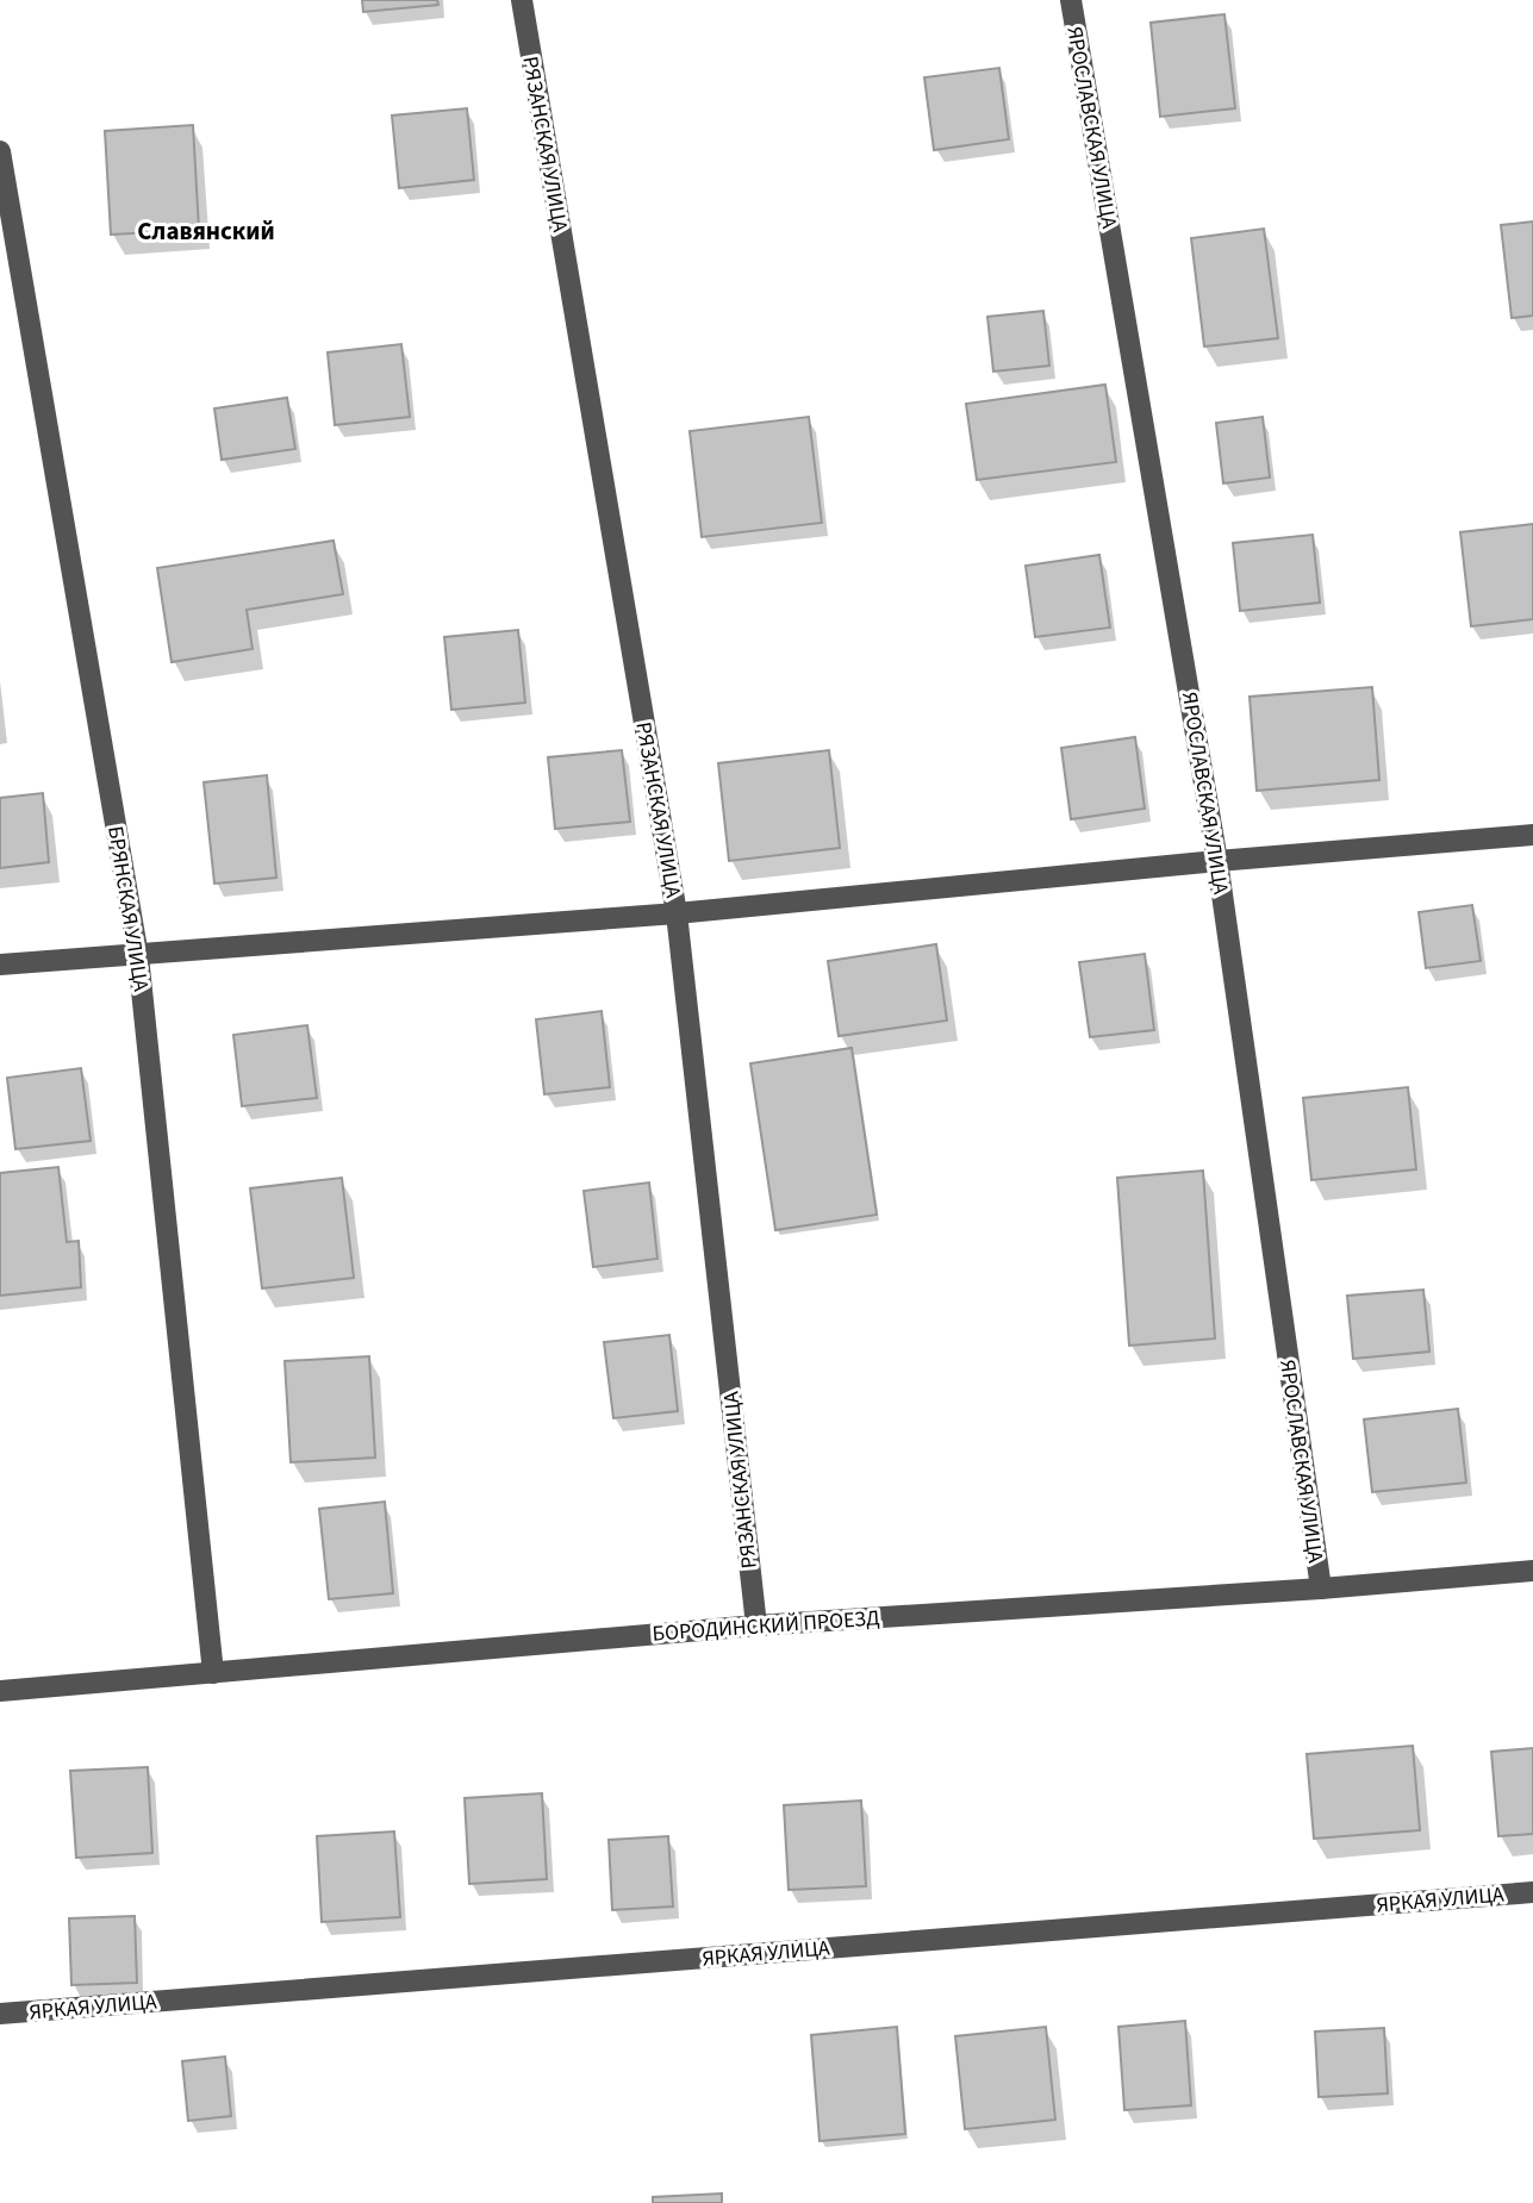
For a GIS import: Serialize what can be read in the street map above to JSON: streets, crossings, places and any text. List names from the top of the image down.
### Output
{
  "streets": {
    "street": [
      "ЯРОСЛАВСКАЯ УЛИЦА",
      "РЯЗАНСКАЯ УЛИЦА",
      "БРЯНСКАЯ УЛИЦА",
      "БОРОДИНСКИЙ ПРОЕЗД",
      "ЯРКАЯ УЛИЦА"
    ]
  },
  "crossings": [
    ["ЯРОСЛАВСКАЯ УЛИЦА", "БОРОДИНСКИЙ ПРОЕЗД"],
    ["РЯЗАНСКАЯ УЛИЦА", "БОРОДИНСКИЙ ПРОЕЗД"],
    ["БРЯНСКАЯ УЛИЦА", "БОРОДИНСКИЙ ПРОЕЗД"]
  ],
  "districts": ["Славянский"]
}
